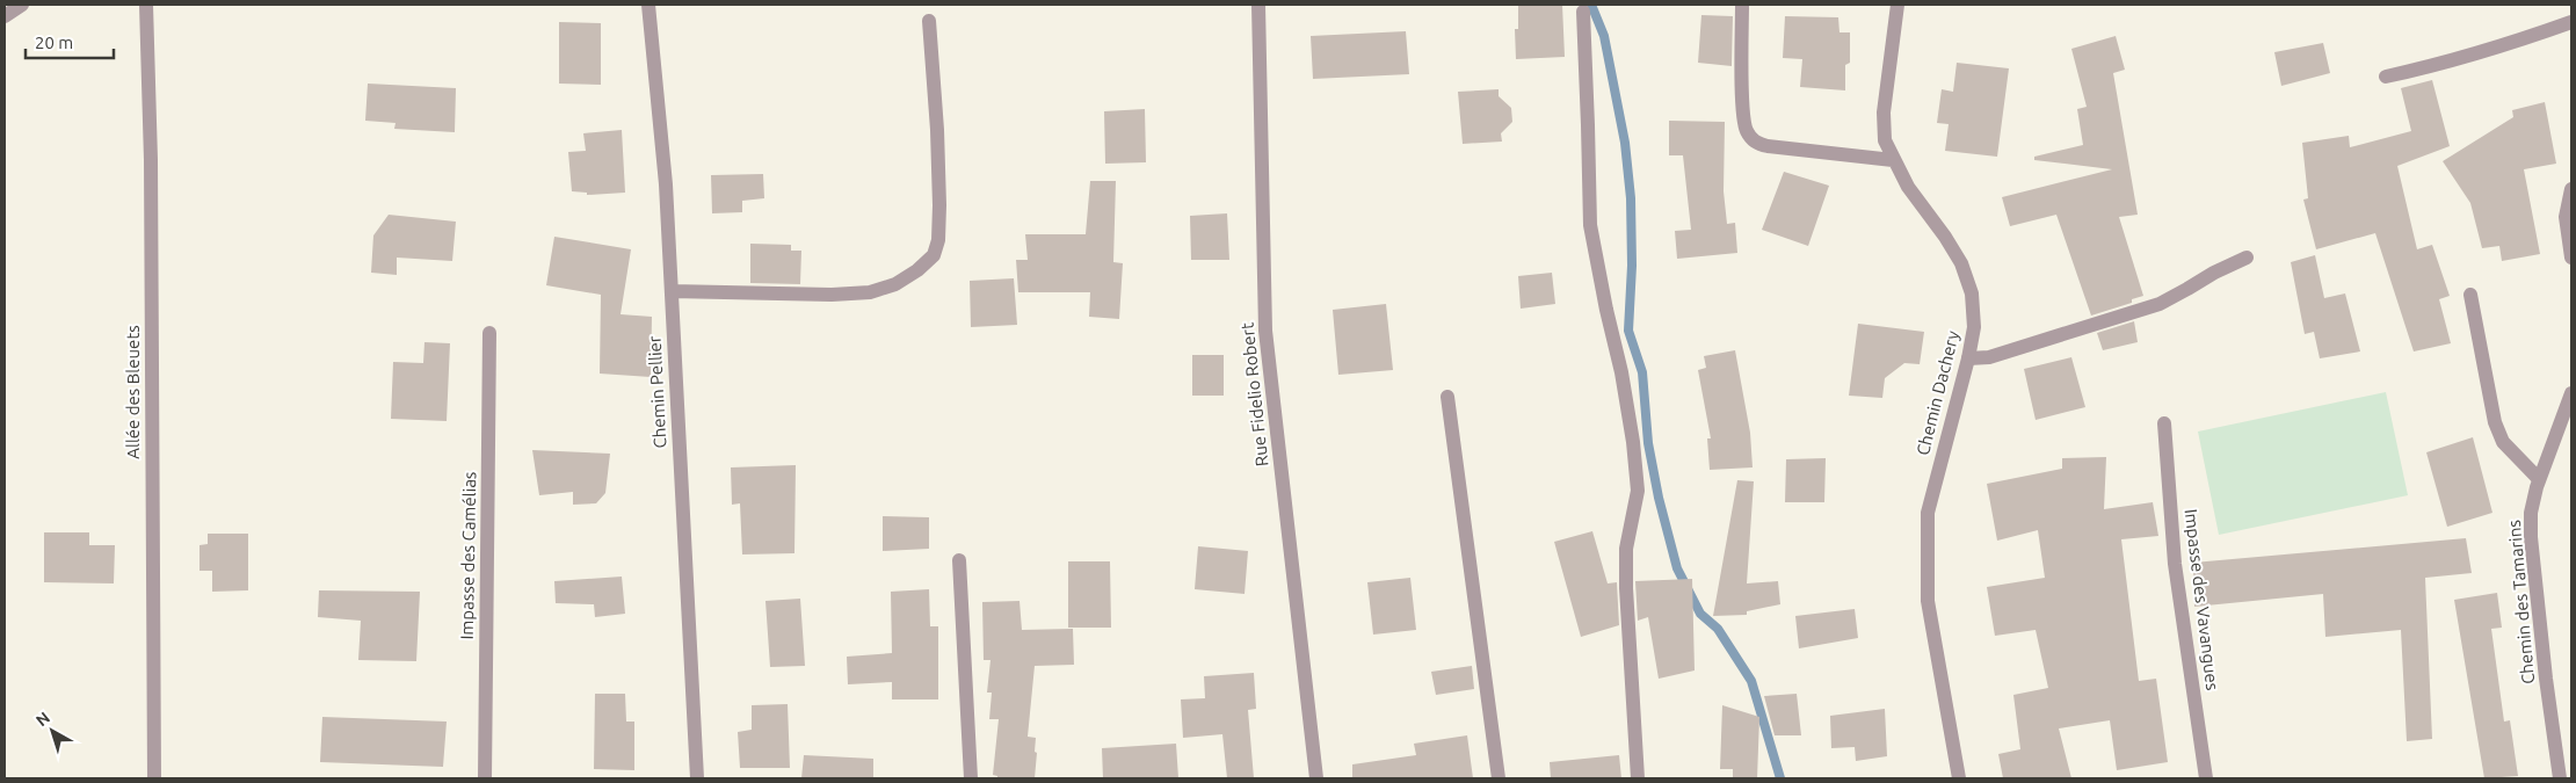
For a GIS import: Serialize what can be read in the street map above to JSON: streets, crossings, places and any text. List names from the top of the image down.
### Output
{
  "streets": {
    "street": [
      "Allée des Bleuets",
      "Chemin Pellier",
      "Chemin Dachery",
      "Rue Fidelio Robert",
      "Impasse des Camélias",
      "Impasse des Vavangues",
      "Chemin des Tamarins"
    ]
  },
  "scale_bar": "20 m",
  "north": "top left"
}
